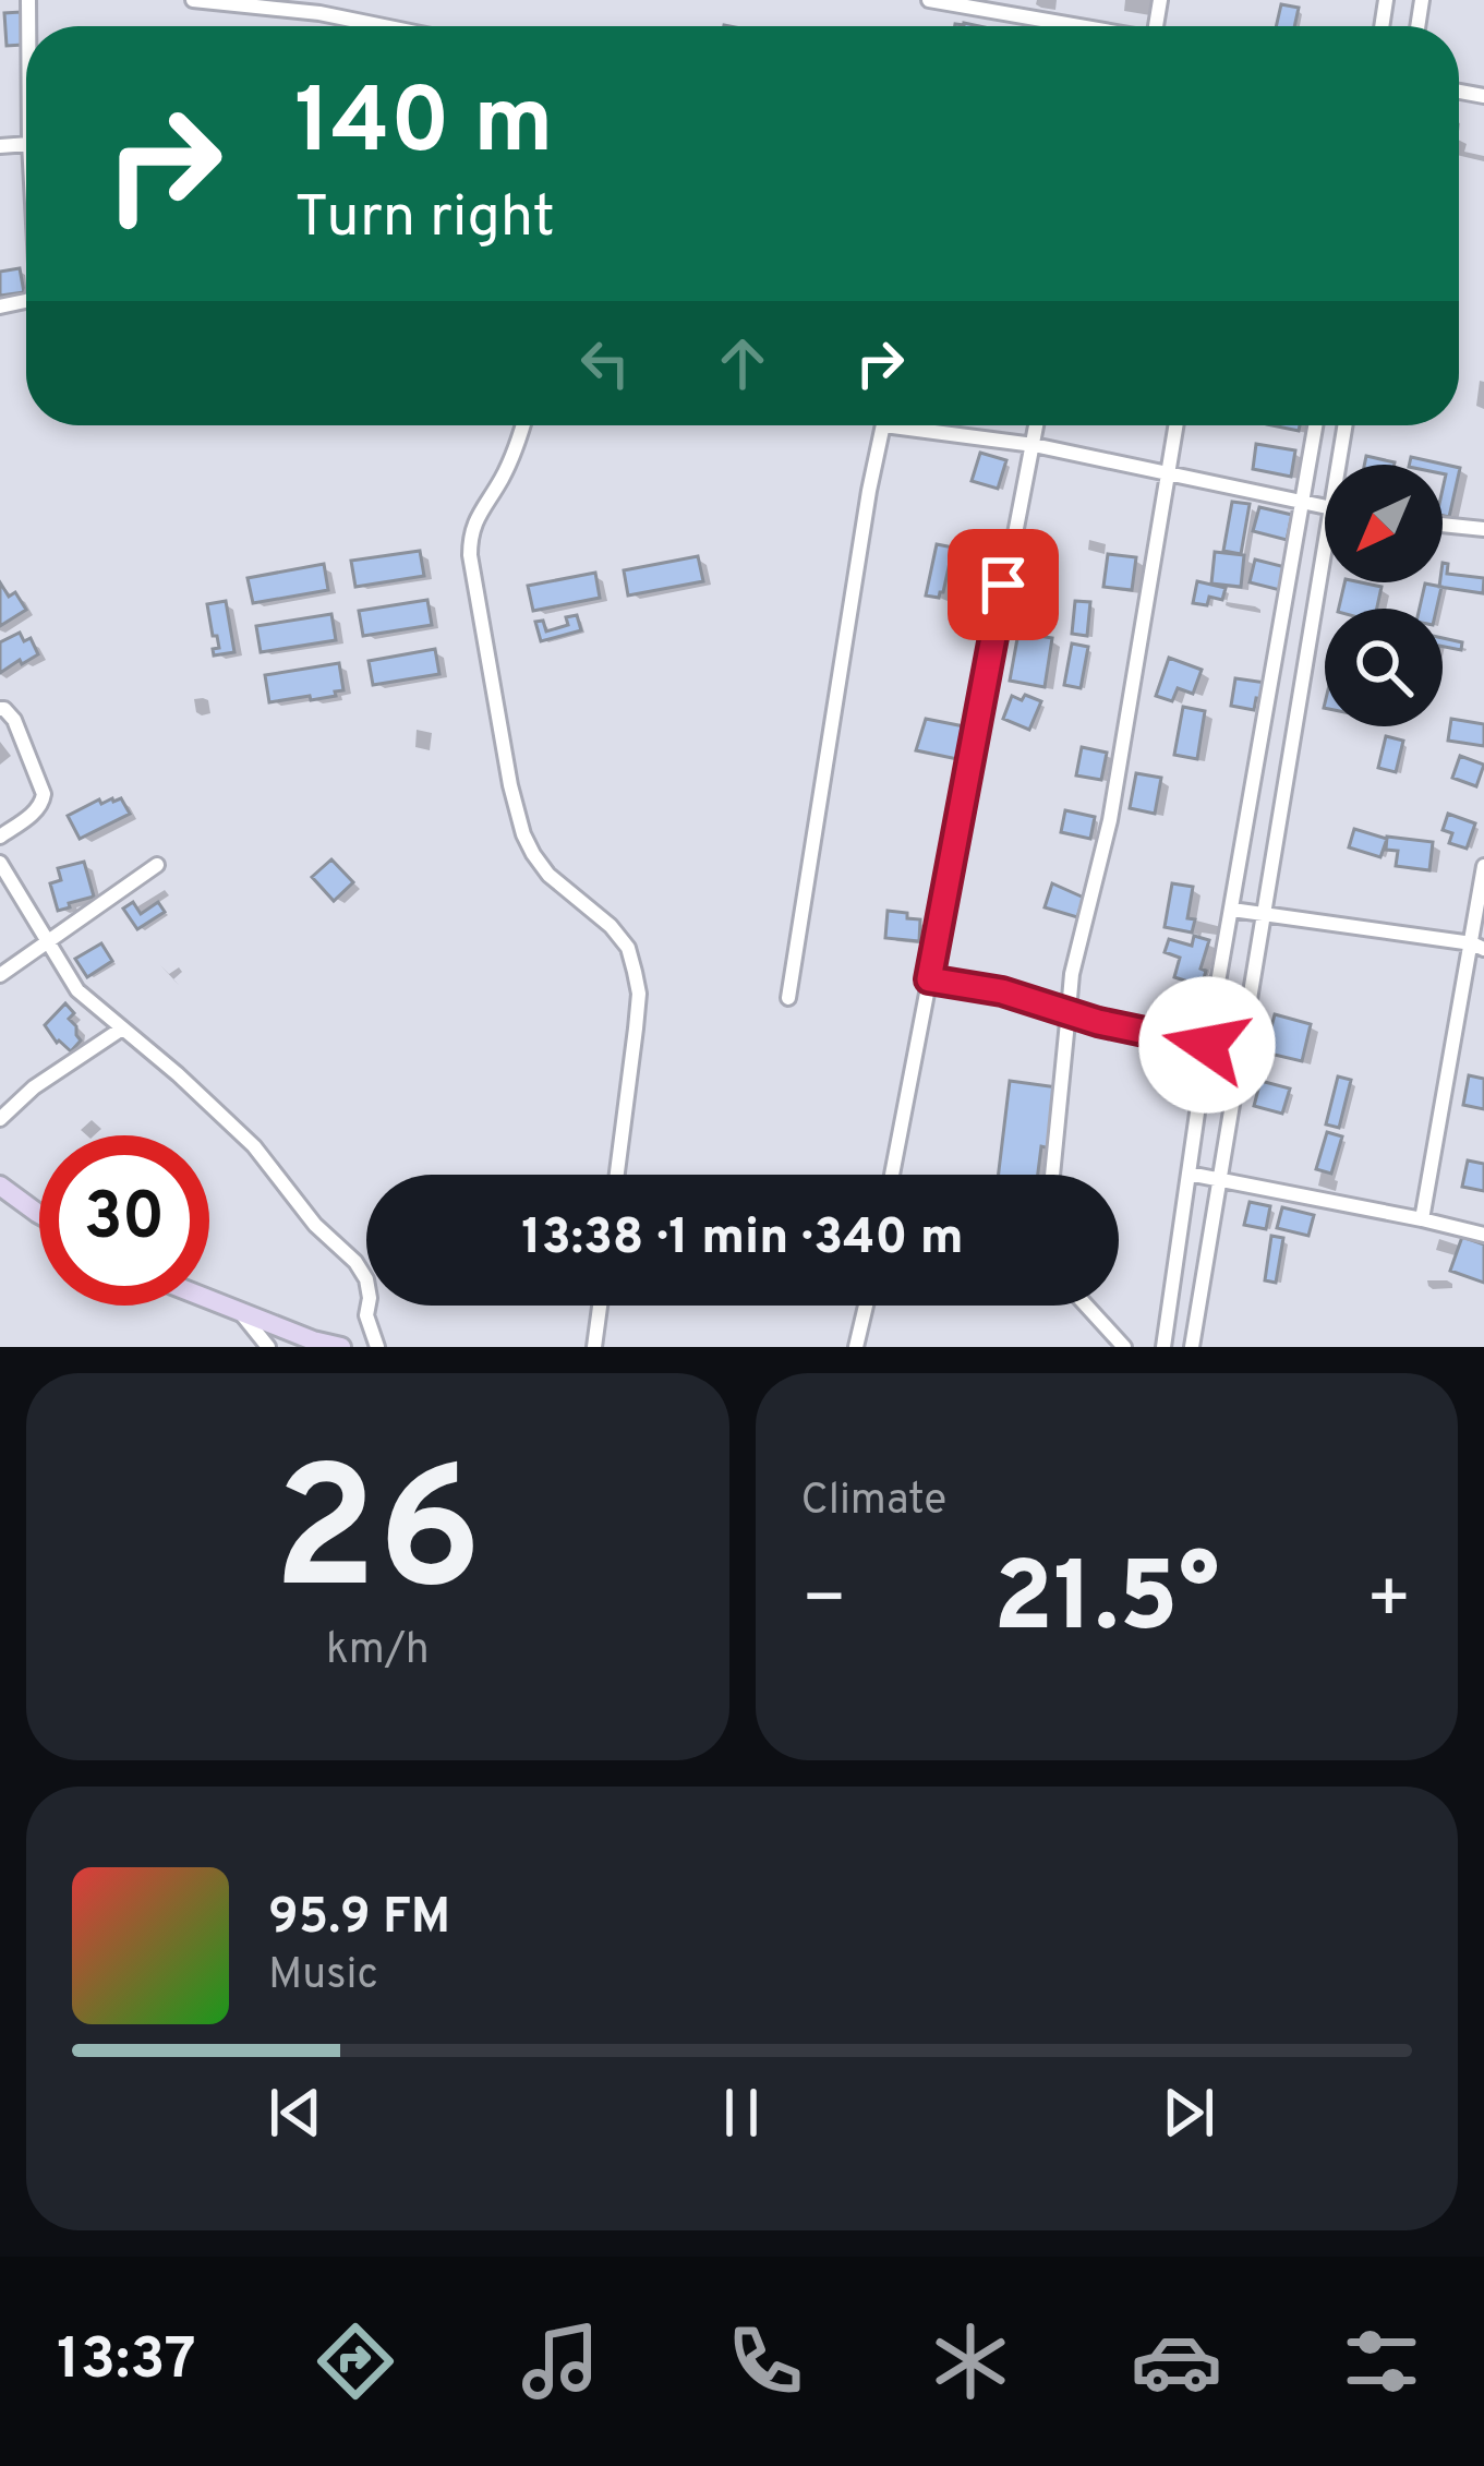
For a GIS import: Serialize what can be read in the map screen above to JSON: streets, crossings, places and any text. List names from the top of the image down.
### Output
{
  "north": "bottom left",
  "page": {
    "turn": ["140 m", "Turn right"],
    "limit": "30",
    "trip": "13:38 · 1 min · 340 m",
    "tile": [
      ["26", "km/h"],
      "Climate"
    ],
    "heat": ["−", "21.5°", "+"],
    "song": ["95.9 FM", "Music"],
    "tabs": "13:37"
  }
}
